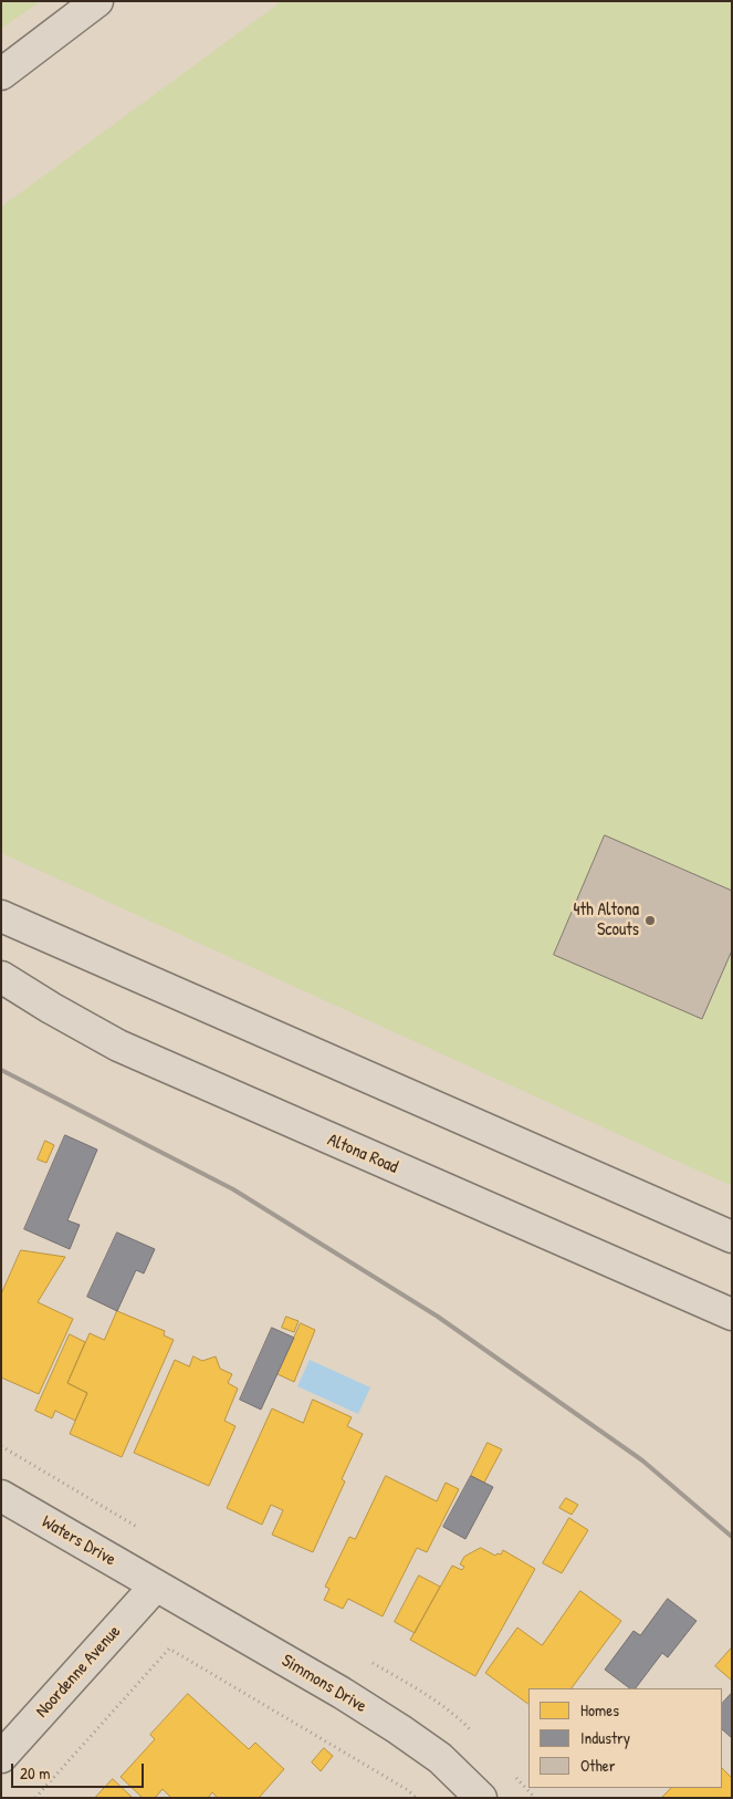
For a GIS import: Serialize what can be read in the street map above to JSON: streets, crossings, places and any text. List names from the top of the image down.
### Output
{
  "streets": {
    "street": [
      "Altona Road",
      "Waters Drive",
      "Noordenne Avenue",
      "Simmons Drive"
    ]
  },
  "crossings": [
    ["Waters Drive", "Noordenne Avenue"],
    ["Waters Drive", "Simmons Drive"],
    ["Noordenne Avenue", "Simmons Drive"]
  ],
  "places": ["4th Altona Scouts"],
  "legend": ["Homes", "Industry", "Other"],
  "scale_bar": "20 m"
}
